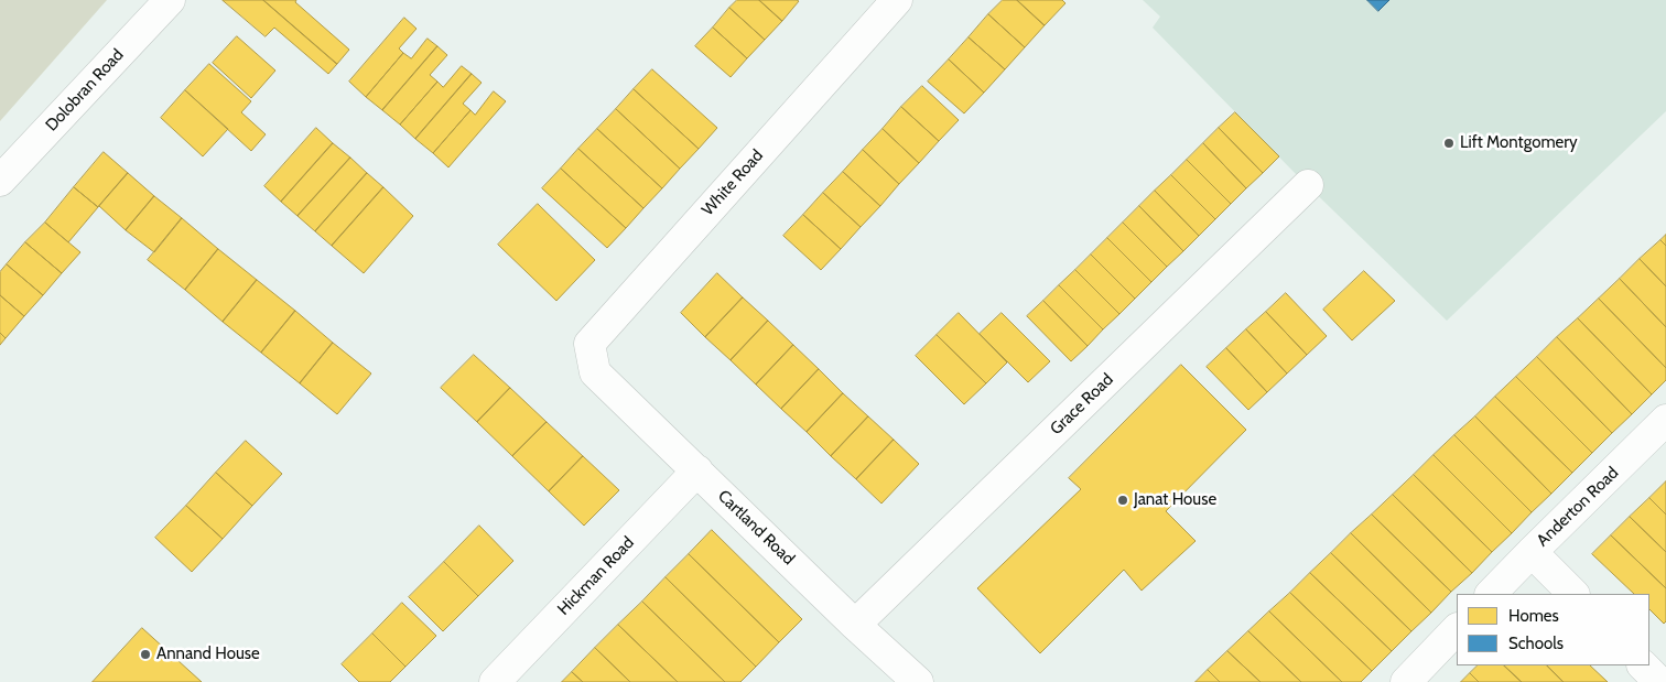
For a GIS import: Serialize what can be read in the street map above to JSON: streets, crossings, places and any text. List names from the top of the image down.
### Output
{
  "streets": {
    "street": [
      "Dolobran Road",
      "White Road",
      "Grace Road",
      "Anderton Road",
      "Cartland Road",
      "Hickman Road"
    ]
  },
  "crossings": [
    ["White Road", "Cartland Road"],
    ["Grace Road", "Cartland Road"],
    ["Cartland Road", "Hickman Road"]
  ],
  "places": ["Lift Montgomery", "Janat House", "Annand House"],
  "legend": ["Homes", "Schools"]
}
